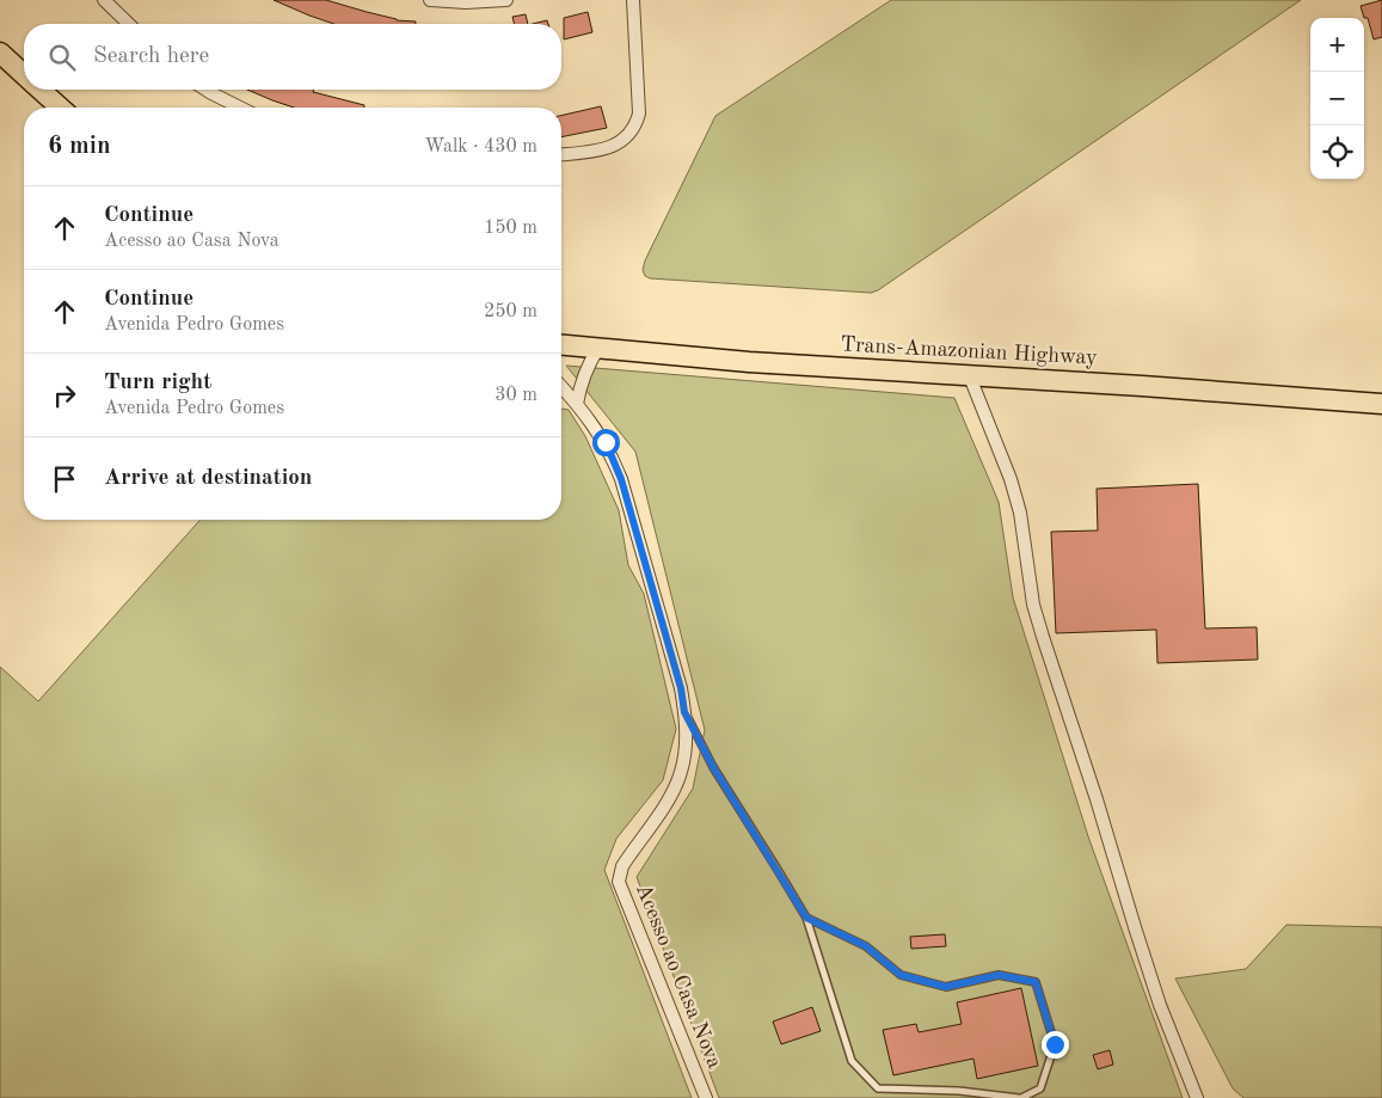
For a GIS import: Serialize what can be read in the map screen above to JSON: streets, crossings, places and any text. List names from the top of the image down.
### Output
{
  "streets": {
    "highway": ["Trans-Amazonian Highway"],
    "street": ["Acesso ao Casa Nova"]
  },
  "page": {
    "map_buttons": ["+", "−"],
    "search": "Search here",
    "heading": ["6 min", "Walk · 430 m"],
    "list": [
      ["Continue", "Acesso ao Casa Nova", "150 m"],
      ["Continue", "Avenida Pedro Gomes", "250 m"],
      ["Turn right", "Avenida Pedro Gomes", "30 m"],
      "Arrive at destination"
    ]
  }
}
